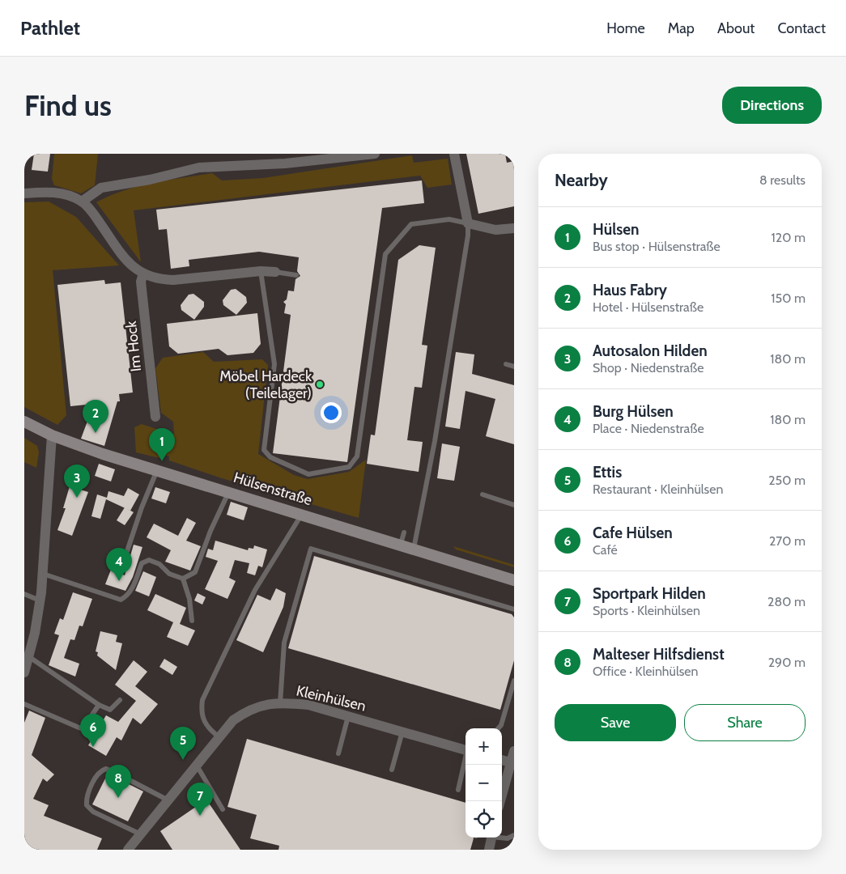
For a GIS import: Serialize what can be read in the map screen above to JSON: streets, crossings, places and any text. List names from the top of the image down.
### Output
{
  "streets": {
    "main road": ["Hülsenstraße"],
    "street": ["Im Hock", "Kleinhülsen"]
  },
  "places": ["Möbel Hardeck (Teilelager)"],
  "page": {
    "header": "Pathlet",
    "nav": [
      "Home",
      "Map",
      "About",
      "Contact"
    ],
    "buttons": [
      "Directions",
      ["Save", "Share"]
    ],
    "title": "Find us",
    "heading": ["Nearby", "8 results"],
    "list": [
      {
        "mark": "1",
        "name": "Hülsen",
        "note": "Bus stop · Hülsenstraße",
        "value": "120 m"
      },
      {
        "mark": "2",
        "name": "Haus Fabry",
        "note": "Hotel · Hülsenstraße",
        "value": "150 m"
      },
      {
        "mark": "3",
        "name": "Autosalon Hilden",
        "note": "Shop · Niedenstraße",
        "value": "180 m"
      },
      {
        "mark": "4",
        "name": "Burg Hülsen",
        "note": "Place · Niedenstraße",
        "value": "180 m"
      },
      {
        "mark": "5",
        "name": "Ettis",
        "note": "Restaurant · Kleinhülsen",
        "value": "250 m"
      },
      {
        "mark": "6",
        "name": "Cafe Hülsen",
        "note": "Café",
        "value": "270 m"
      },
      {
        "mark": "7",
        "name": "Sportpark Hilden",
        "note": "Sports · Kleinhülsen",
        "value": "280 m"
      },
      {
        "mark": "8",
        "name": "Malteser Hilfsdienst",
        "note": "Office · Kleinhülsen",
        "value": "290 m"
      }
    ],
    "pins": [
      "2",
      "1",
      "3",
      "4",
      "6",
      "5",
      "8",
      "7"
    ],
    "map_buttons": ["+", "−"]
  }
}
